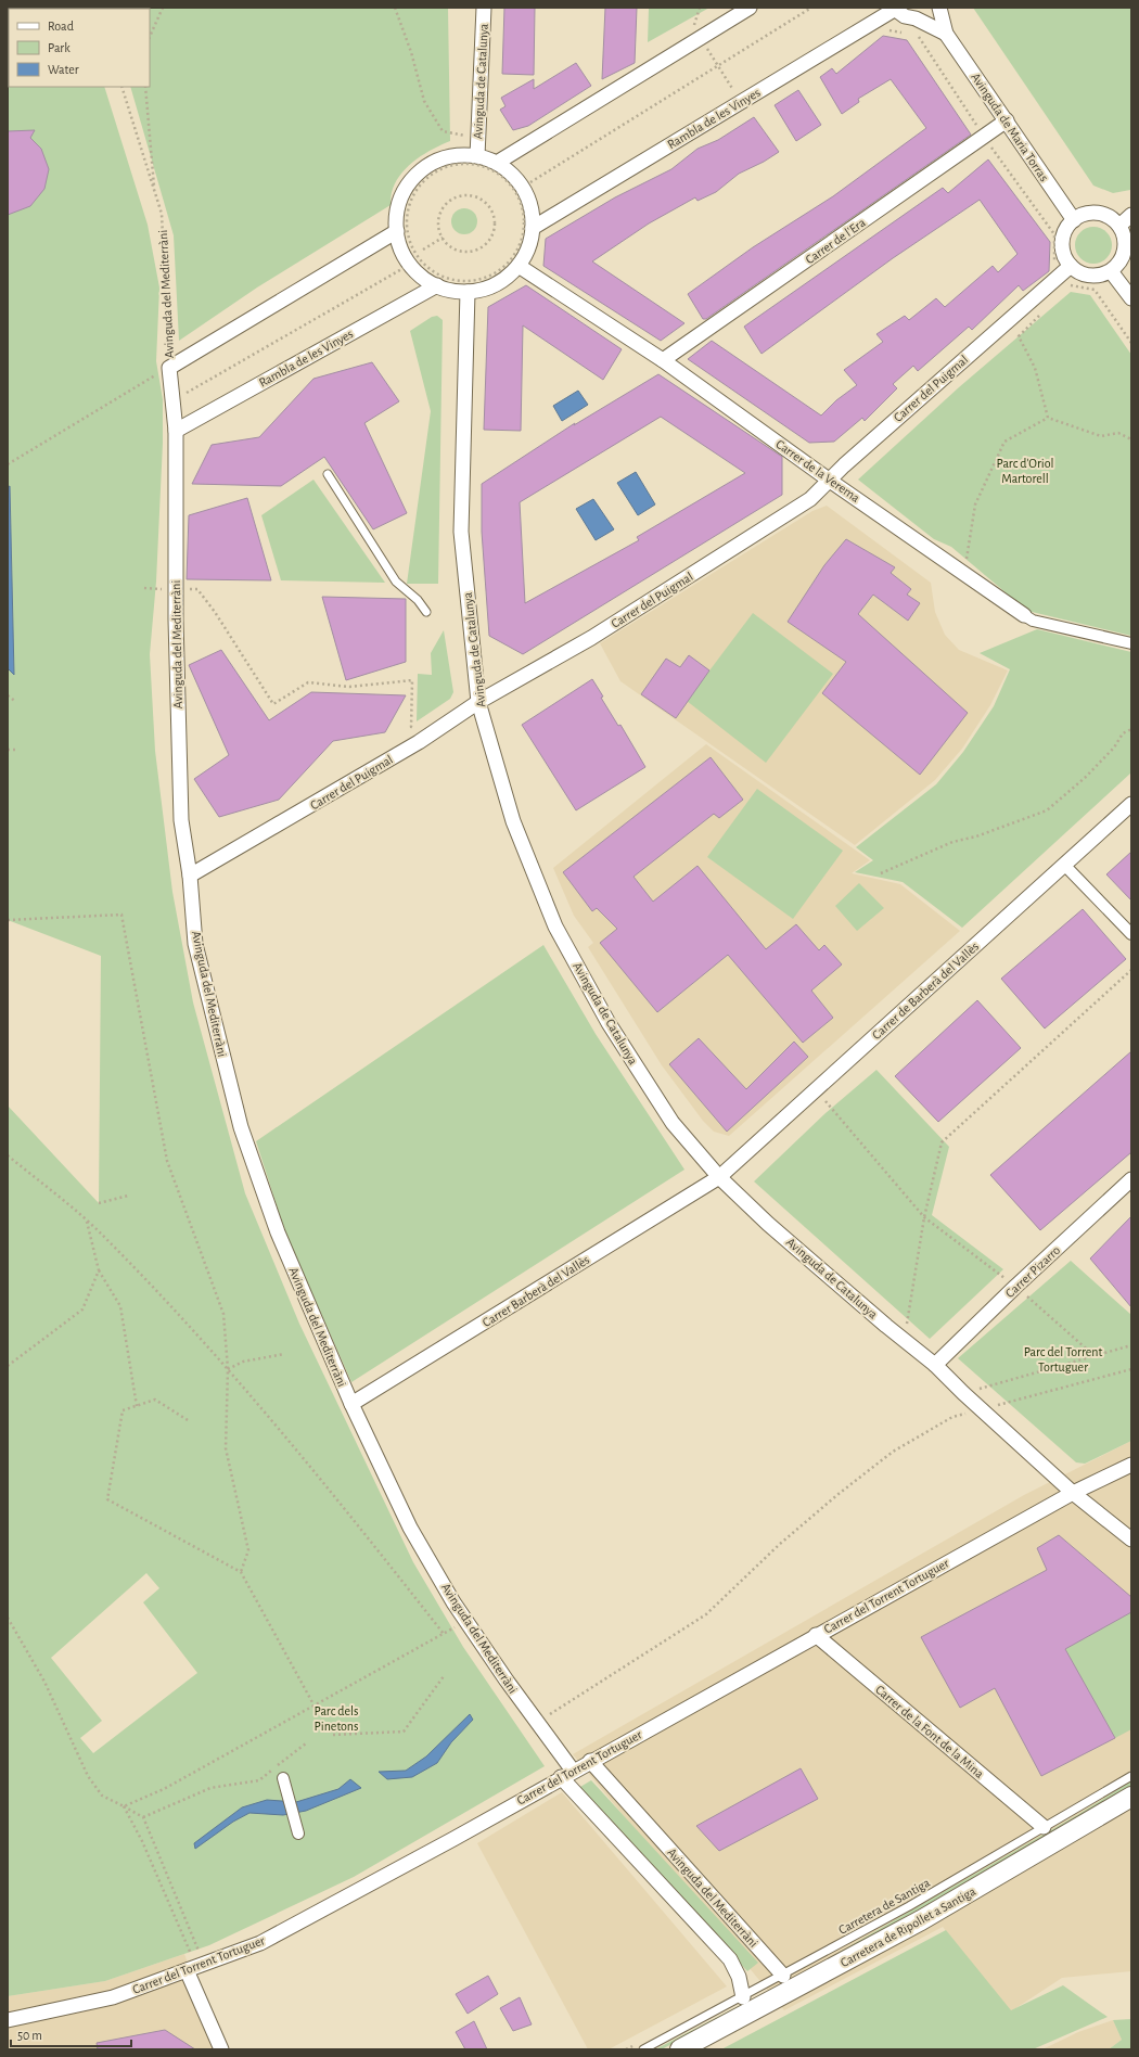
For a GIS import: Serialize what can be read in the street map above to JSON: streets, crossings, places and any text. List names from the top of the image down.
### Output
{
  "streets": {
    "main road": ["Carretera de Ripollet a Santiga"],
    "street": [
      "Avinguda de Catalunya",
      "Rambla de les Vinyes",
      "Avinguda de Maria Torras",
      "Carrer de l'Era",
      "Avinguda del Mediterràni",
      "Carrer del Puigmal",
      "Carrer de la Verema",
      "Carrer de Barberà del Vallès",
      "Carrer Pizarro",
      "Carrer Barberà del Vallès",
      "Carrer del Torrent Tortuguer",
      "Carrer de la Font de la Mina"
    ],
    "lane": ["Carretera de Santiga"]
  },
  "crossings": [
    ["Avinguda de Catalunya", "Carrer del Puigmal"],
    ["Avinguda de Catalunya", "Carrer de Barberà del Vallès"],
    ["Avinguda de Catalunya", "Carrer Pizarro"],
    ["Avinguda de Catalunya", "Carrer Barberà del Vallès"],
    ["Avinguda de Catalunya", "Carrer del Torrent Tortuguer"],
    ["Rambla de les Vinyes", "Avinguda del Mediterràni"],
    ["Avinguda de Maria Torras", "Carrer de l'Era"],
    ["Avinguda de Maria Torras", "Carrer del Puigmal"],
    ["Carrer de l'Era", "Carrer de la Verema"],
    ["Avinguda del Mediterràni", "Carrer del Puigmal"],
    ["Avinguda del Mediterràni", "Carrer Barberà del Vallès"],
    ["Avinguda del Mediterràni", "Carrer del Torrent Tortuguer"],
    ["Avinguda del Mediterràni", "Carretera de Santiga"],
    ["Carrer del Puigmal", "Carrer de la Verema"],
    ["Carrer de Barberà del Vallès", "Carrer Barberà del Vallès"],
    ["Carrer del Torrent Tortuguer", "Carrer de la Font de la Mina"],
    ["Carrer de la Font de la Mina", "Carretera de Santiga"]
  ],
  "parks": ["Parc d'Oriol Martorell", "Parc del Torrent Tortuguer", "Parc dels Pinetons"],
  "legend": ["Road", "Park", "Water"],
  "scale_bar": "50 m"
}
